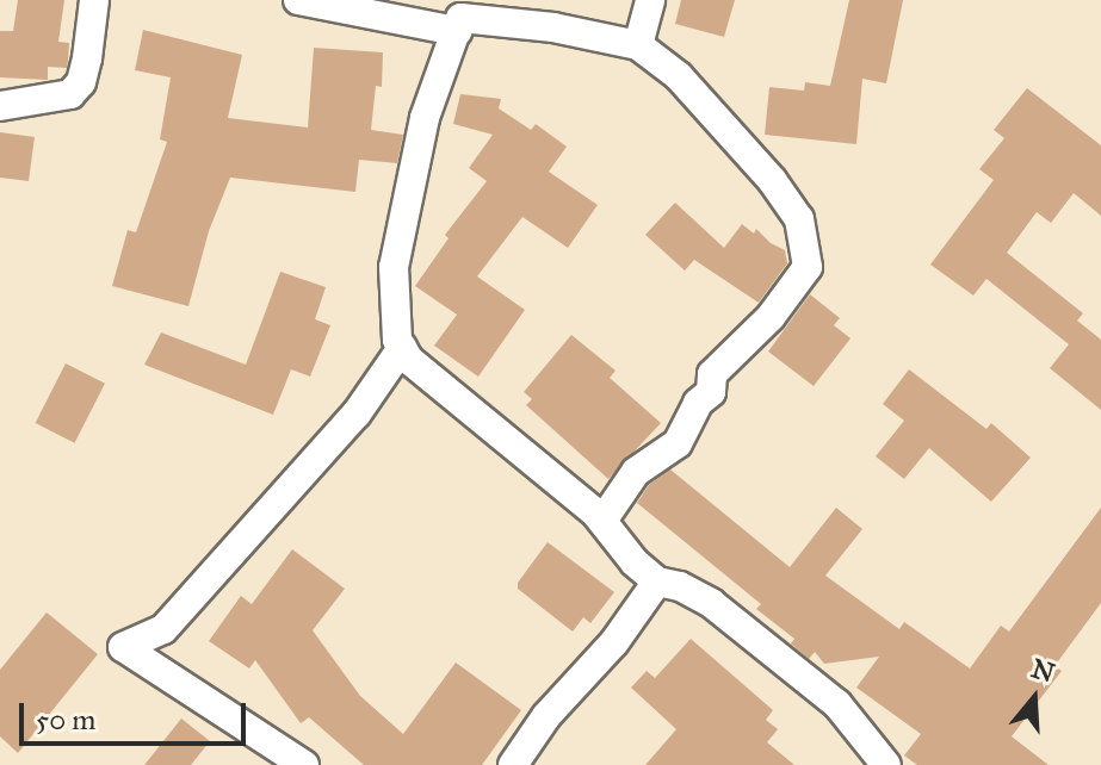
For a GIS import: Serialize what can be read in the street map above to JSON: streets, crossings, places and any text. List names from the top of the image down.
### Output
{
  "scale_bar": "50 m",
  "north": "top"
}
